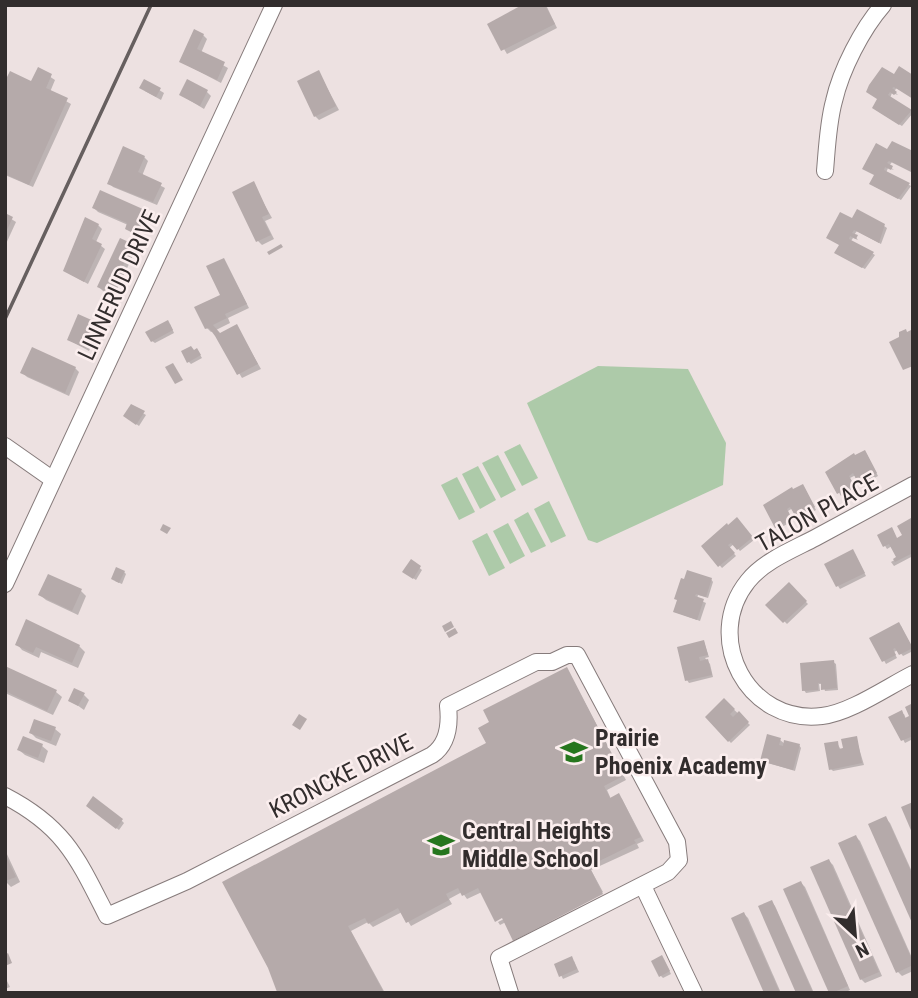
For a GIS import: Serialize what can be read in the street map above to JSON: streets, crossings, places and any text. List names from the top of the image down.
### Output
{
  "streets": {
    "street": ["LINNERUD DRIVE", "TALON PLACE", "KRONCKE DRIVE"]
  },
  "places": {
    "school or university": ["Prairie Phoenix Academy", "Central Heights Middle School"]
  },
  "north": "bottom right"
}
